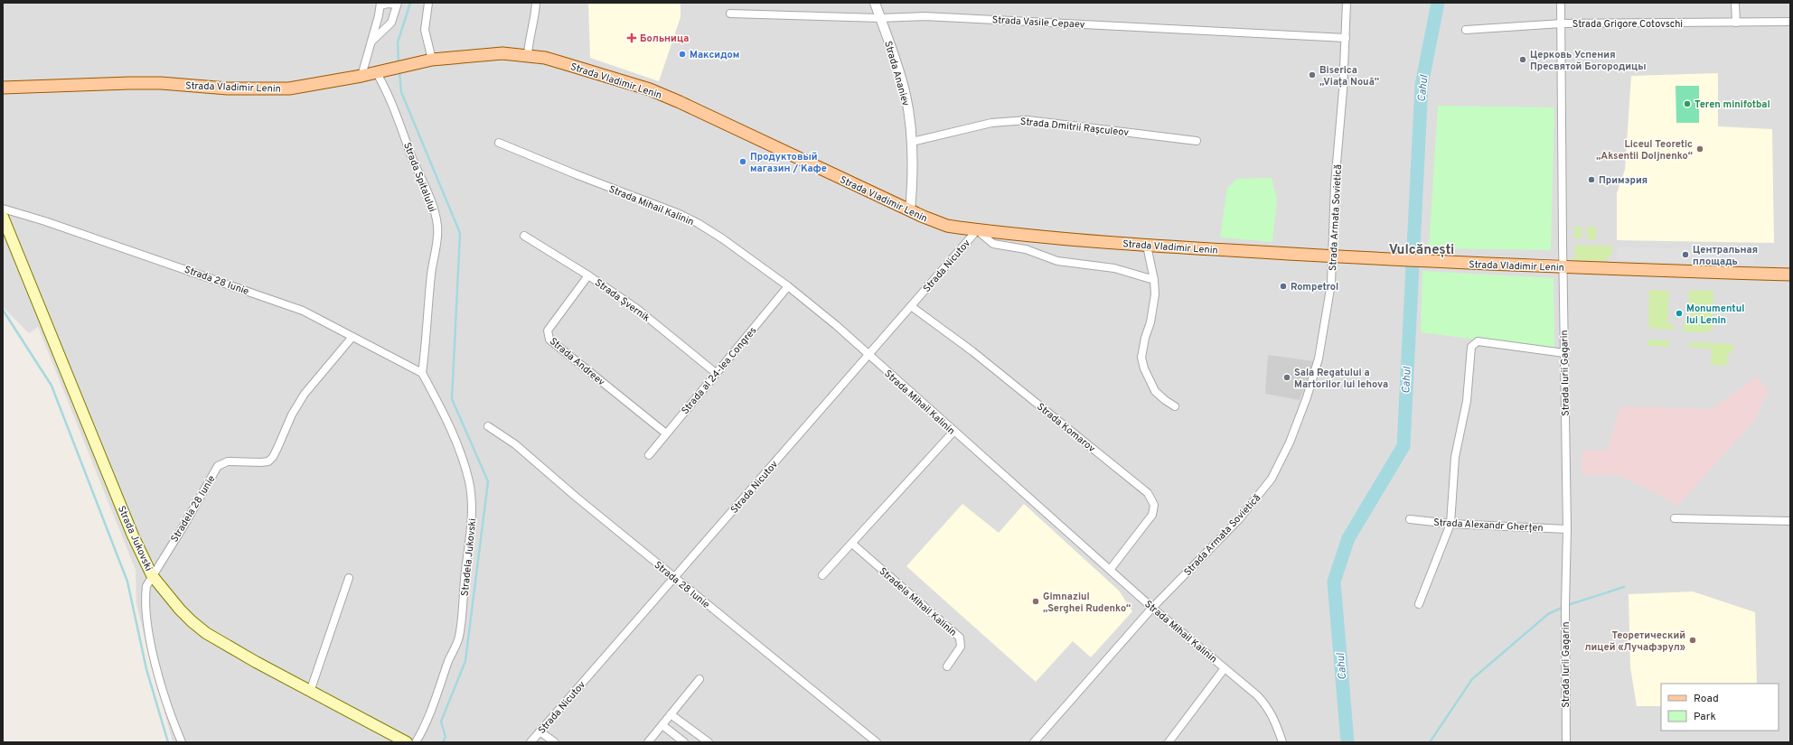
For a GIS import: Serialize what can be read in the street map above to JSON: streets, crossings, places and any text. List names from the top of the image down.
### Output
{
  "streets": {
    "main road": ["Strada Vladimir Lenin", "Strada Jukovski"],
    "street": [
      "Strada Vasile Cepaev",
      "Strada Grigore Cotovschi",
      "Strada Ananiev",
      "Strada Dmitrii Rașculeov",
      "Strada Spitalului",
      "Strada Mihail Kalinin",
      "Strada Armata Sovietică",
      "Strada Nicutov",
      "Strada 28 Iunie",
      "Strada Șvernik",
      "Strada Andreev",
      "Strada al 24-lea Congres",
      "Strada Iurii Gagarin",
      "Strada Komarov",
      "Stradela 28 Iunie",
      "Strada Alexandr Gherțen",
      "Stradela Jukovski",
      "Stradela Mihail Kalinin"
    ]
  },
  "crossings": [
    ["Strada Vasile Cepaev", "Strada Ananiev"],
    ["Strada Vasile Cepaev", "Strada Armata Sovietică"],
    ["Strada Grigore Cotovschi", "Strada Iurii Gagarin"],
    ["Strada Ananiev", "Strada Vladimir Lenin"],
    ["Strada Ananiev", "Strada Dmitrii Rașculeov"],
    ["Strada Vladimir Lenin", "Strada Spitalului"],
    ["Strada Vladimir Lenin", "Strada Armata Sovietică"],
    ["Strada Vladimir Lenin", "Strada Nicutov"],
    ["Strada Vladimir Lenin", "Strada Iurii Gagarin"],
    ["Strada Spitalului", "Strada 28 Iunie"],
    ["Strada Spitalului", "Stradela Jukovski"],
    ["Strada Mihail Kalinin", "Strada Armata Sovietică"],
    ["Strada Mihail Kalinin", "Strada Nicutov"],
    ["Strada Mihail Kalinin", "Strada al 24-lea Congres"],
    ["Strada Mihail Kalinin", "Strada Komarov"],
    ["Strada Nicutov", "Strada 28 Iunie"],
    ["Strada Nicutov", "Strada Komarov"],
    ["Strada 28 Iunie", "Stradela 28 Iunie"],
    ["Strada 28 Iunie", "Stradela Jukovski"],
    ["Strada Șvernik", "Strada Andreev"],
    ["Strada Șvernik", "Strada al 24-lea Congres"],
    ["Strada Andreev", "Strada al 24-lea Congres"],
    ["Strada Iurii Gagarin", "Strada Alexandr Gherțen"],
    ["Stradela 28 Iunie", "Strada Jukovski"]
  ],
  "districts": ["Vulcănești"],
  "water": ["Cahul"],
  "places": {
    "health": ["Больница"],
    "other": [
      "Максидом",
      "Церковь Успения Пресвятой Богородицы",
      "Biserica „Viața Nouă”",
      "Teren minifotbal",
      "Liceul Teoretic „Aksentii Doljnenko“",
      "Продуктовый магазин / Кафе",
      "Примэрия",
      "Центральная площадь",
      "Rompetrol",
      "Monumentul lui Lenin",
      "Sala Regatului a Martorilor lui Iehova",
      "Gimnaziul „Serghei Rudenko“",
      "Теоретический лицей «Лучафэрул»"
    ]
  },
  "legend": ["Road", "Park"]
}
